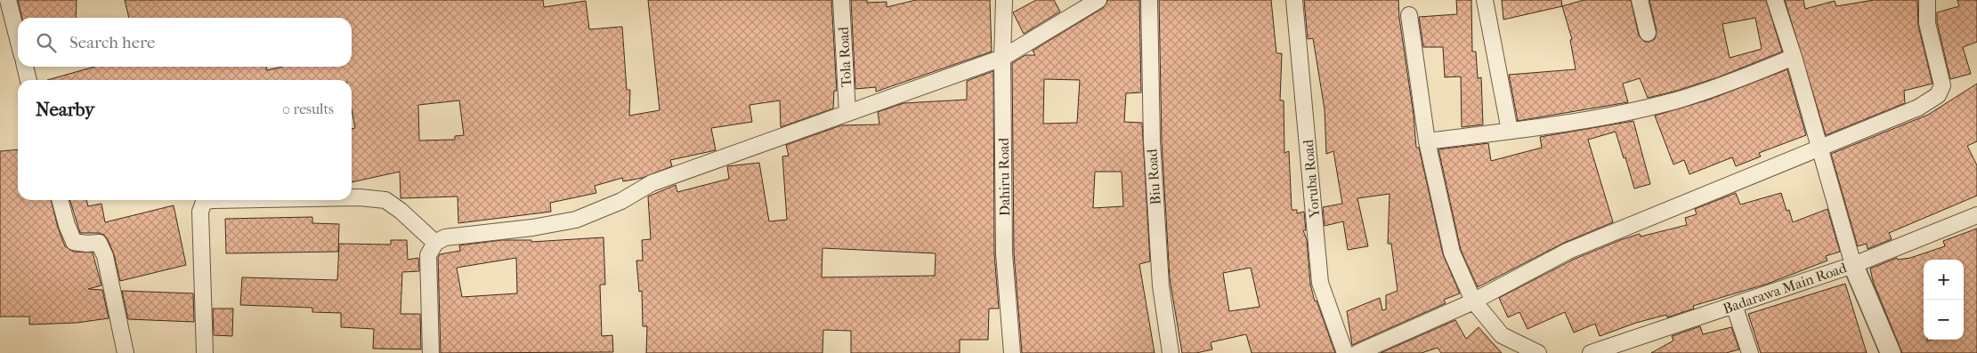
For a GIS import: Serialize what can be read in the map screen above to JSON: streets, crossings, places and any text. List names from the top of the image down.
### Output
{
  "streets": {
    "street": [
      "Tola Road",
      "Dahiru Road",
      "Biu Road",
      "Yoruba Road",
      "Badarawa Main Road"
    ]
  },
  "page": {
    "search": "Search here",
    "heading": ["Nearby", "0 results"],
    "map_buttons": ["+", "−"]
  }
}
